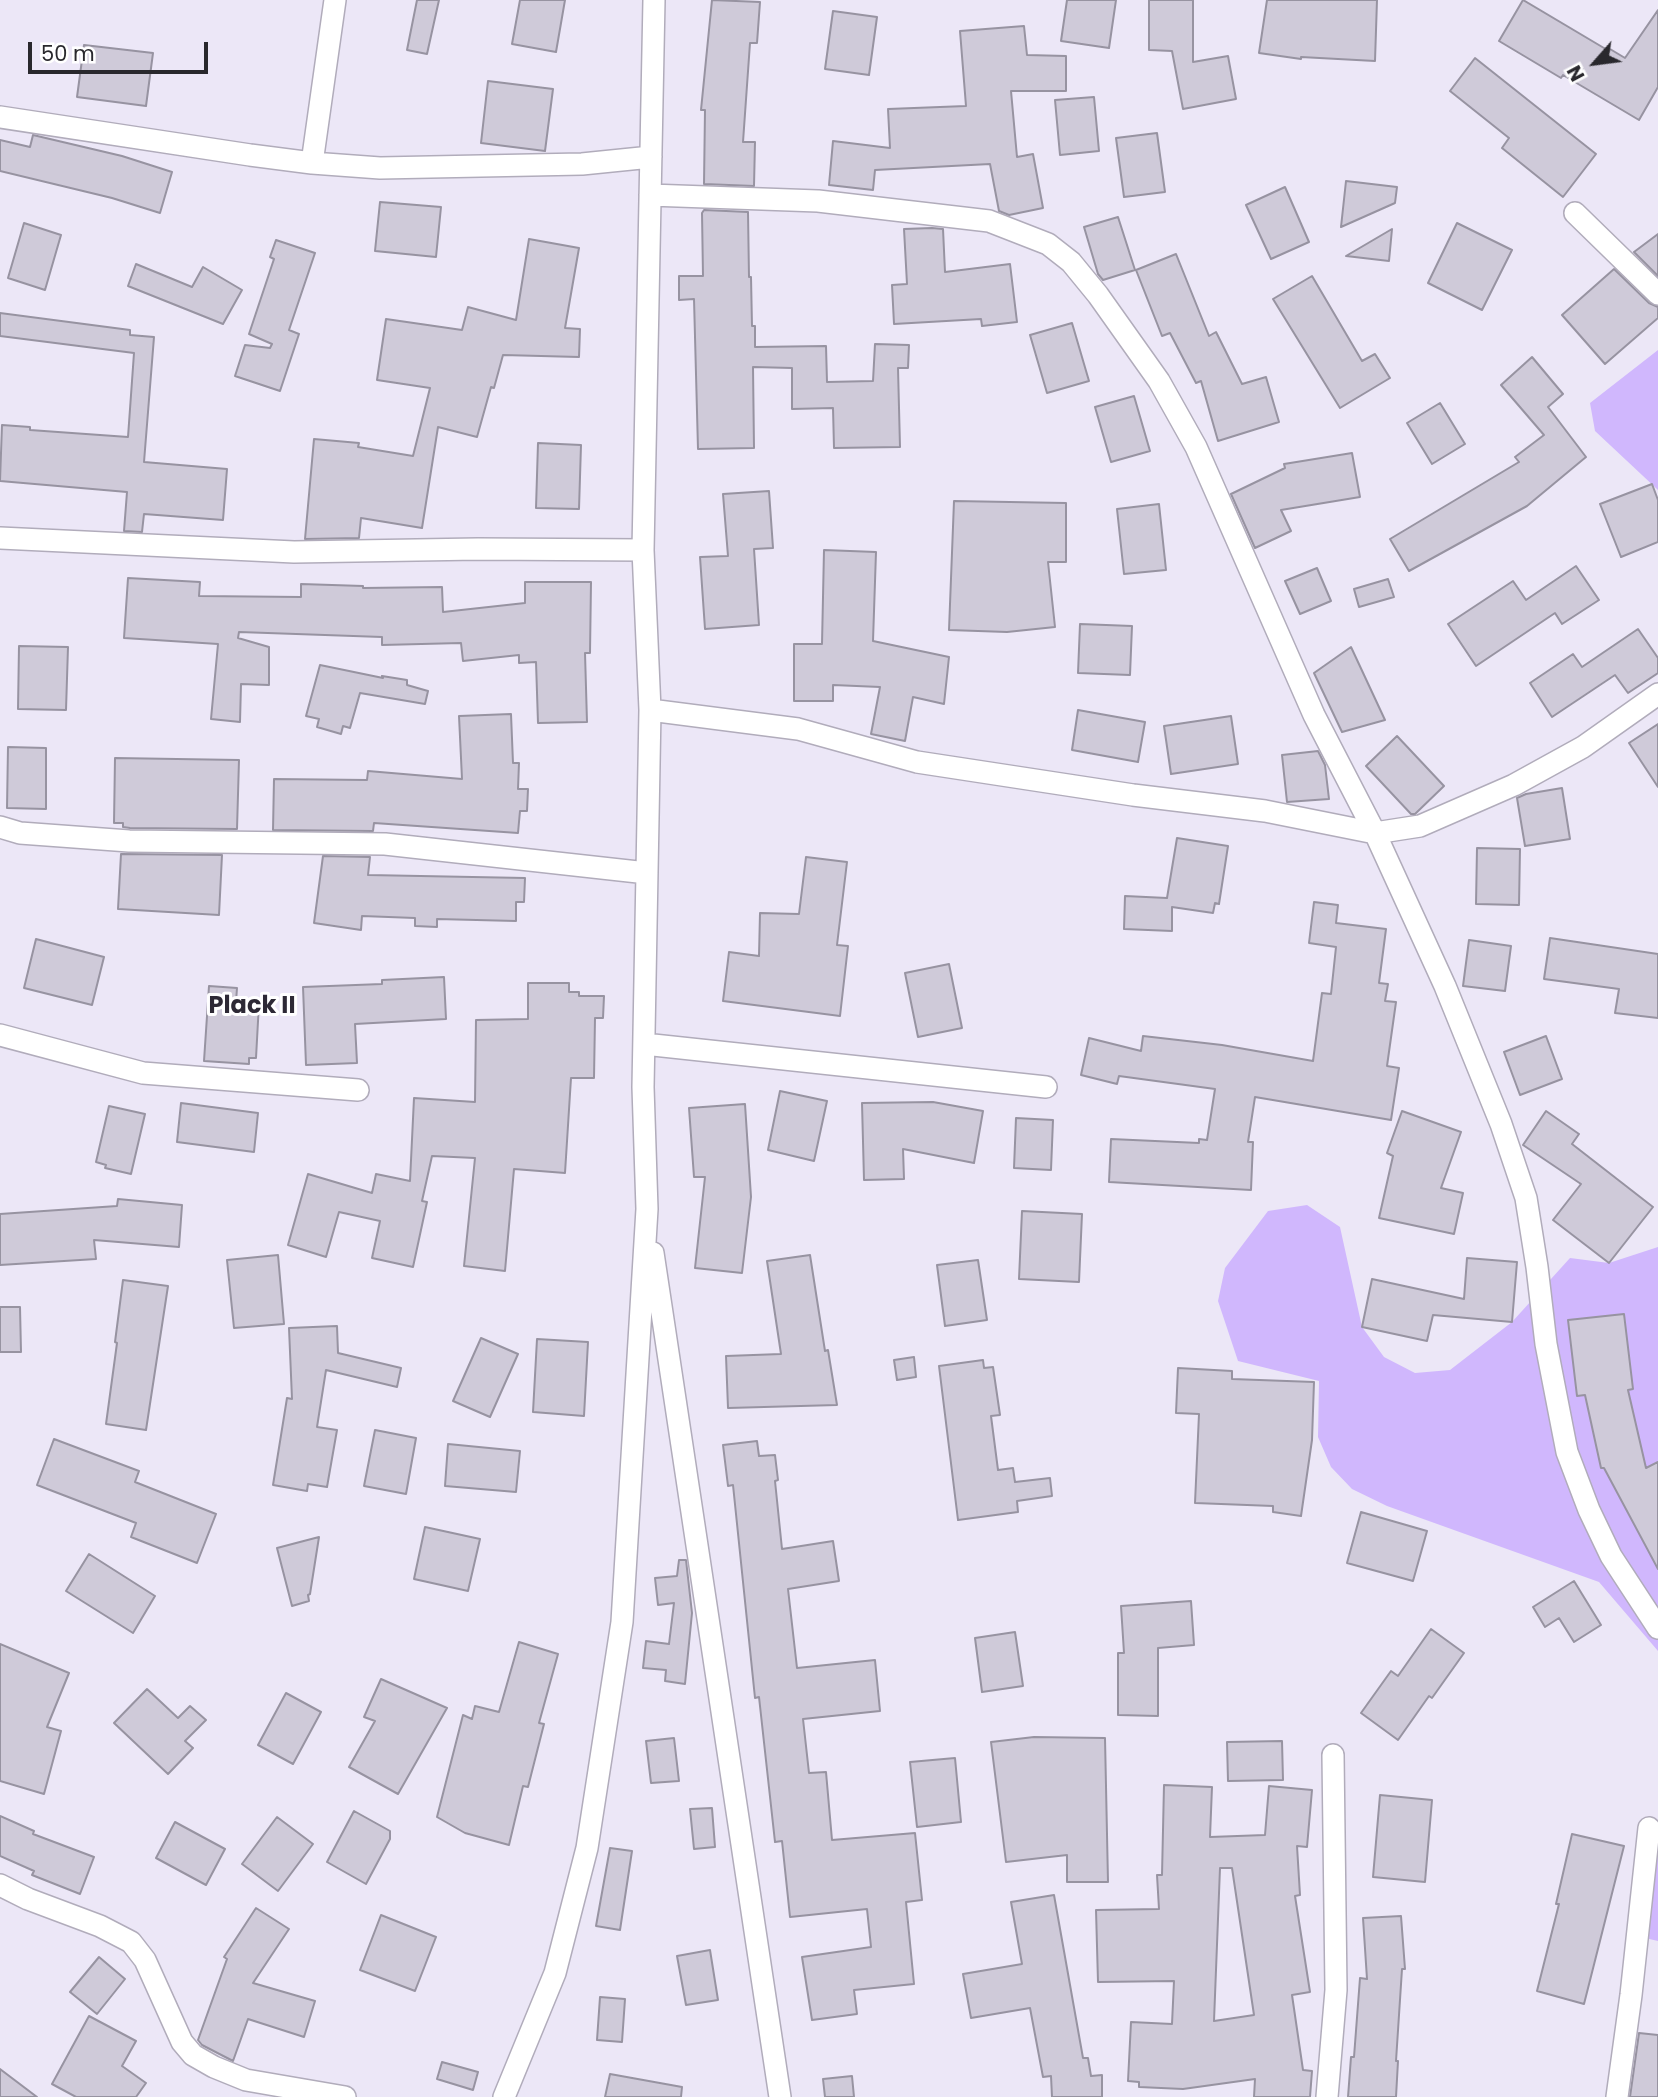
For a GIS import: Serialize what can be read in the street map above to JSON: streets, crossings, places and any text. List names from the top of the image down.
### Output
{
  "districts": ["Plack II"],
  "scale_bar": "50 m",
  "north": "bottom left"
}
